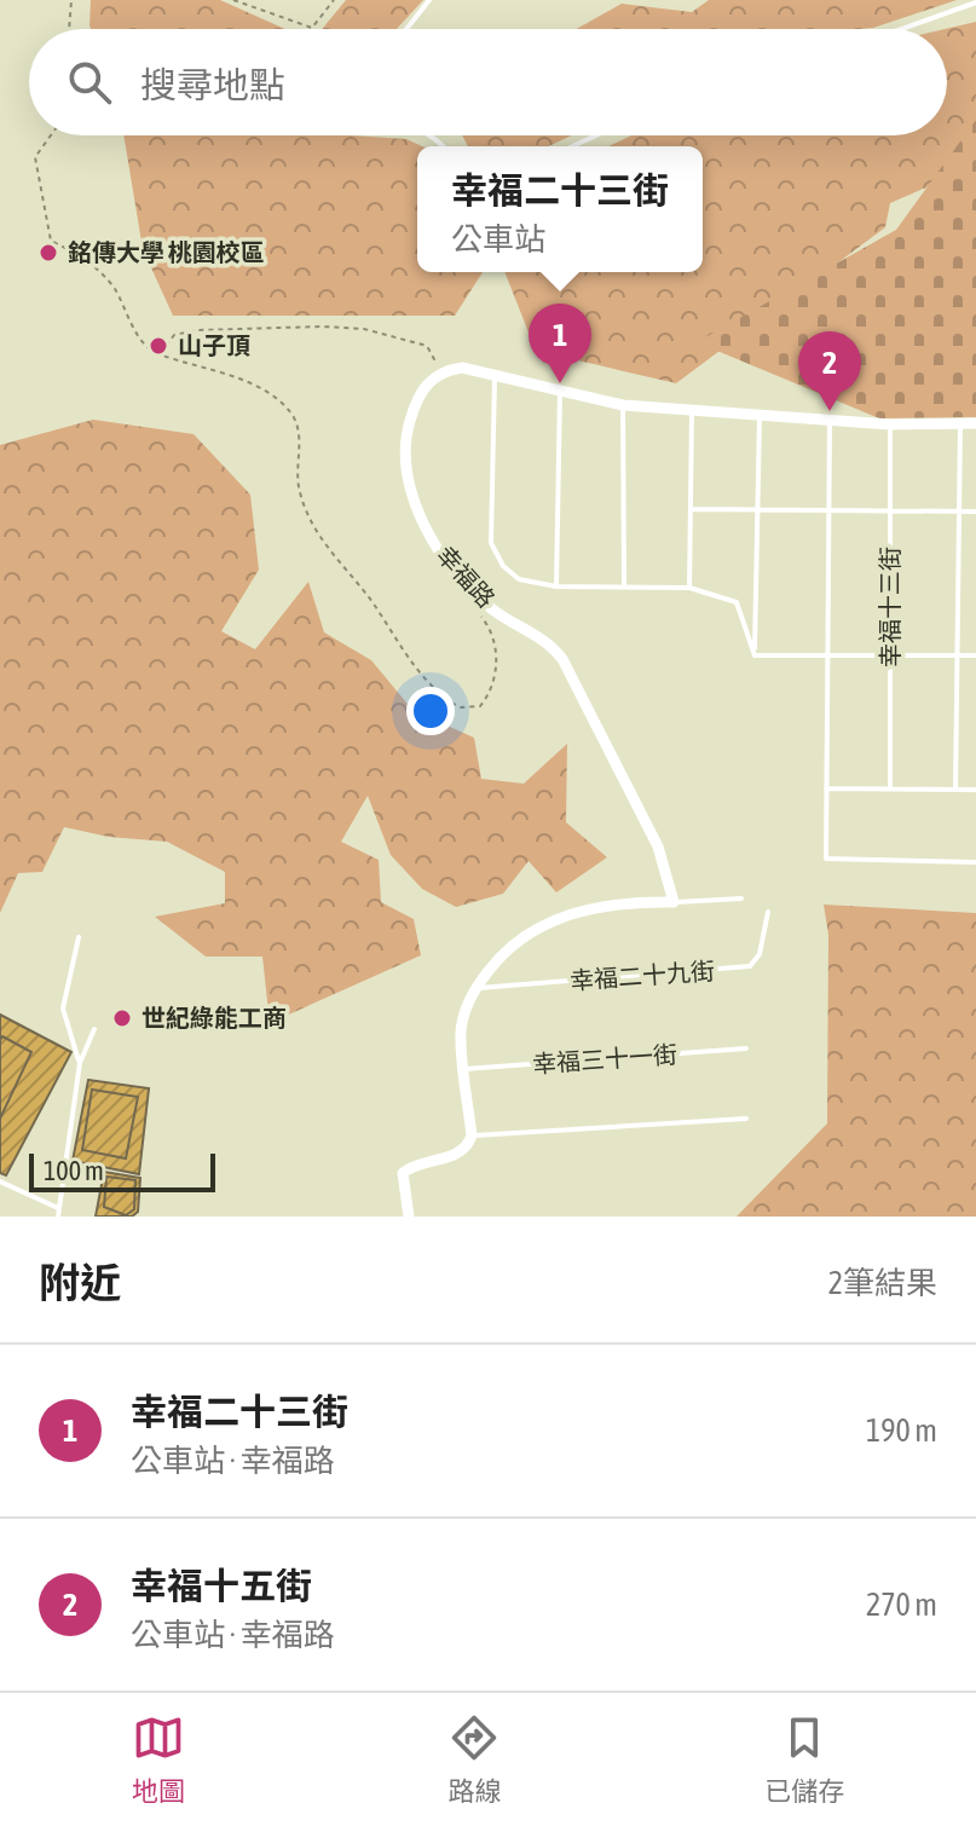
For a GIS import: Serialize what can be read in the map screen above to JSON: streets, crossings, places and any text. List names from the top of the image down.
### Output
{
  "streets": {
    "street": ["幸福路"],
    "lane": ["幸福十三街", "幸福二十九街", "幸福三十一街"]
  },
  "places": ["銘傳大學 桃園校區", "山子頂", "世紀綠能工商"],
  "scale_bar": "100 m",
  "page": {
    "search": "搜尋地點",
    "popup": ["幸福二十三街", "公車站"],
    "pins": ["1", "2"],
    "scale": "100 m",
    "heading": ["附近", "2筆結果"],
    "list": [
      {
        "mark": "1",
        "name": "幸福二十三街",
        "note": "公車站 · 幸福路",
        "value": "190 m"
      },
      {
        "mark": "2",
        "name": "幸福十五街",
        "note": "公車站 · 幸福路",
        "value": "270 m"
      }
    ],
    "nav": ["地圖", "路線", "已儲存"]
  }
}
